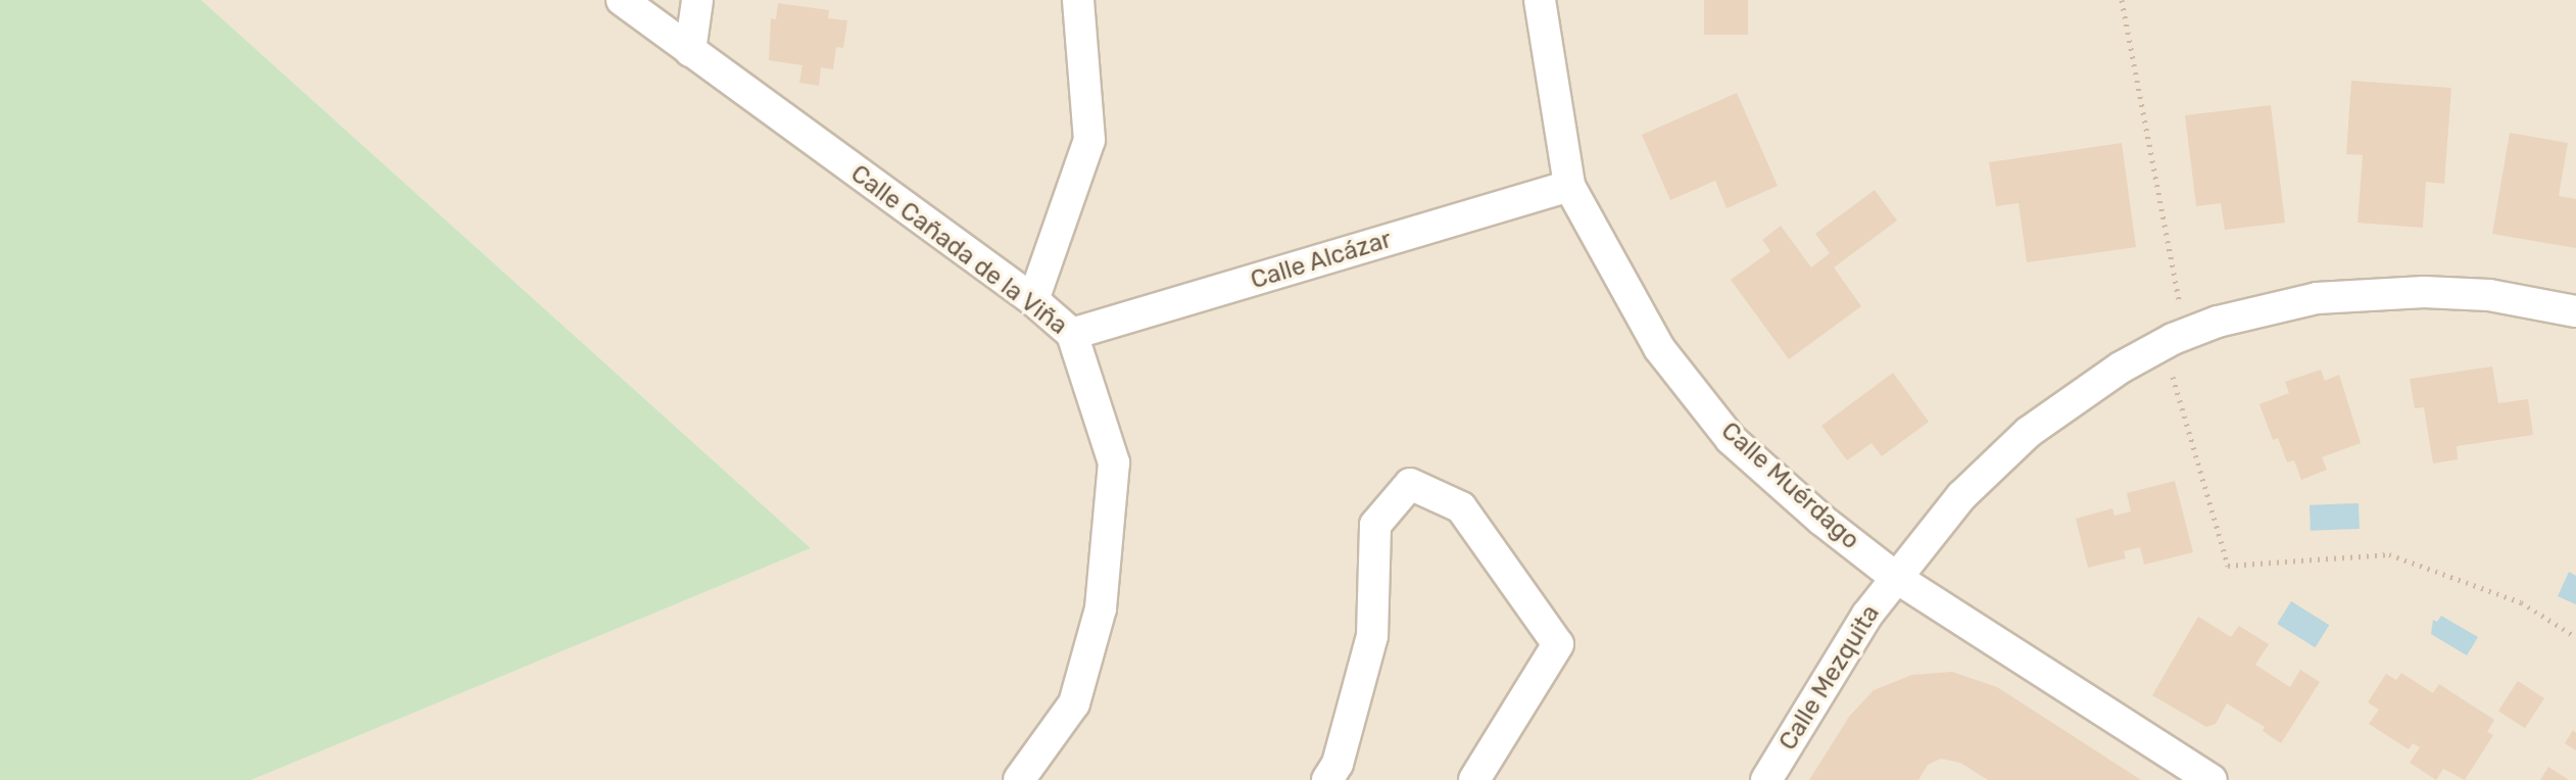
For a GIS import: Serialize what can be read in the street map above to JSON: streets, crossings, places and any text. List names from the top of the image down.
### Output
{
  "streets": {
    "street": [
      "Calle Cañada de la Viña",
      "Calle Alcázar",
      "Calle Muérdago",
      "Calle Mezquita"
    ]
  },
  "crossings": [
    ["Calle Cañada de la Viña", "Calle Alcázar"],
    ["Calle Alcázar", "Calle Muérdago"],
    ["Calle Muérdago", "Calle Mezquita"]
  ]
}
